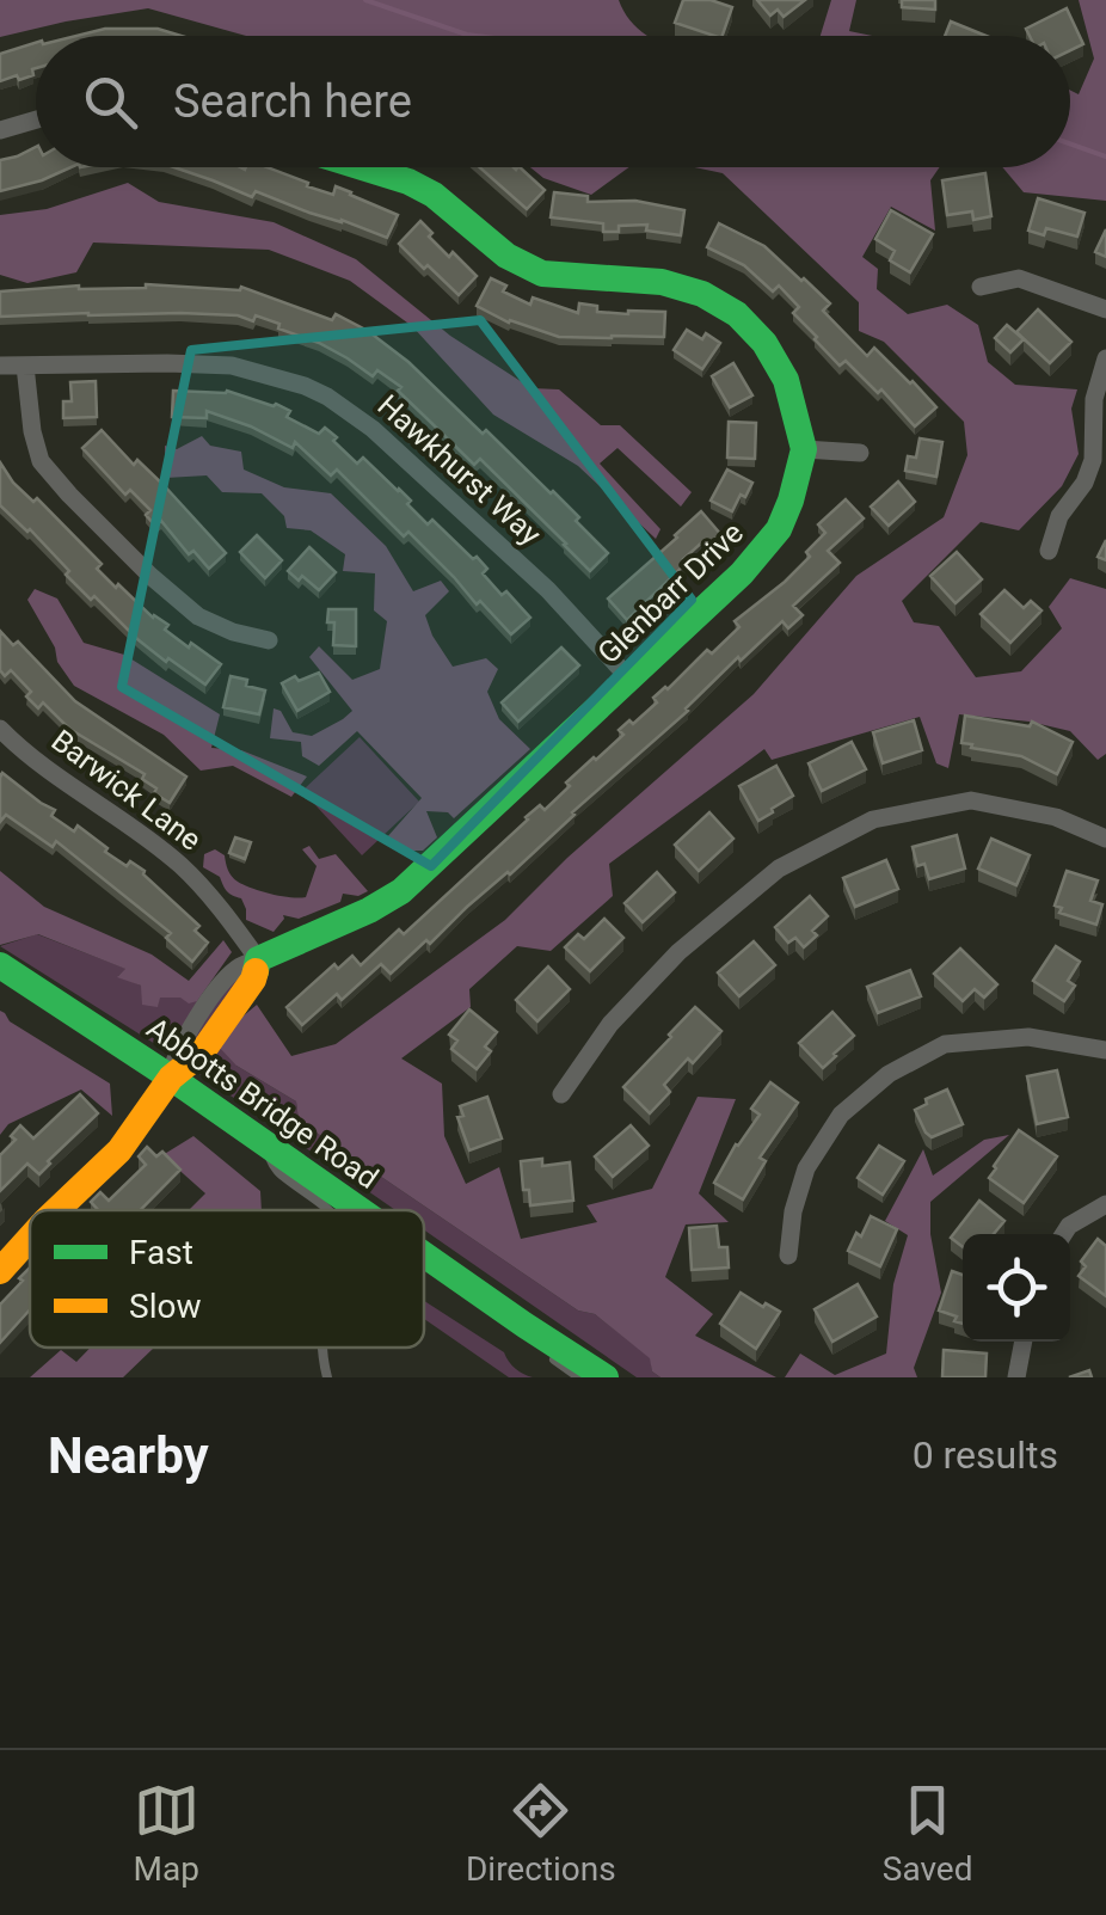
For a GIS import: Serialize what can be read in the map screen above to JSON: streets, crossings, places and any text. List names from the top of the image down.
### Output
{
  "streets": {
    "street": [
      "Hawkhurst Way",
      "Glenbarr Drive",
      "Barwick Lane",
      "Abbotts Bridge Road"
    ]
  },
  "crossings": [
    ["Hawkhurst Way", "Glenbarr Drive"],
    ["Glenbarr Drive", "Barwick Lane"]
  ],
  "legend": ["Fast", "Slow"],
  "page": {
    "search": "Search here",
    "heading": ["Nearby", "0 results"],
    "nav": ["Map", "Directions", "Saved"]
  }
}
